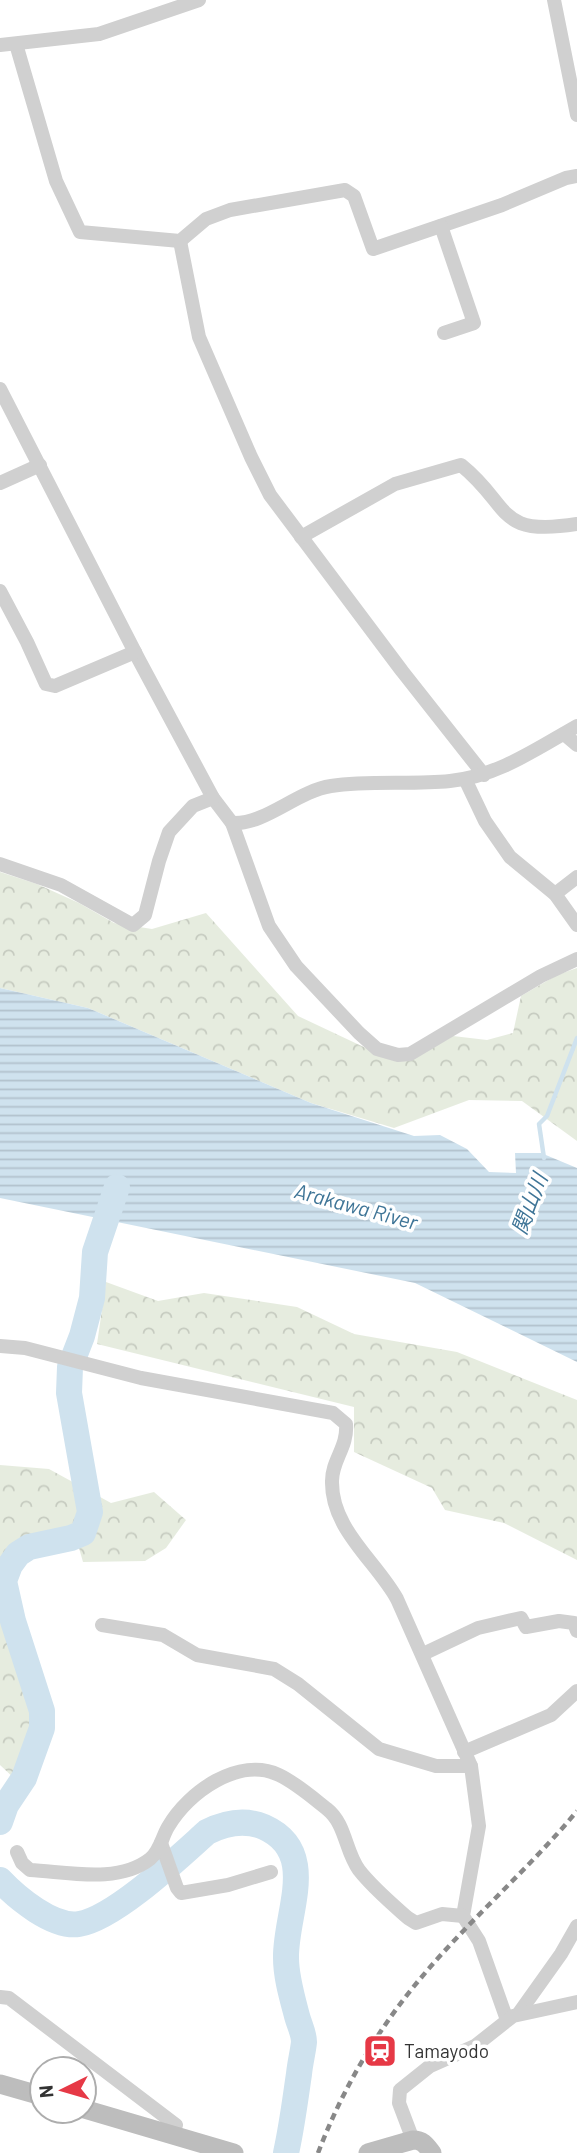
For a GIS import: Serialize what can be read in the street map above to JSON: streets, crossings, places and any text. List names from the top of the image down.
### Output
{
  "water": ["関山川", "Arakawa River"],
  "places": {
    "station": ["Tamayodo"]
  },
  "north": "left"
}
